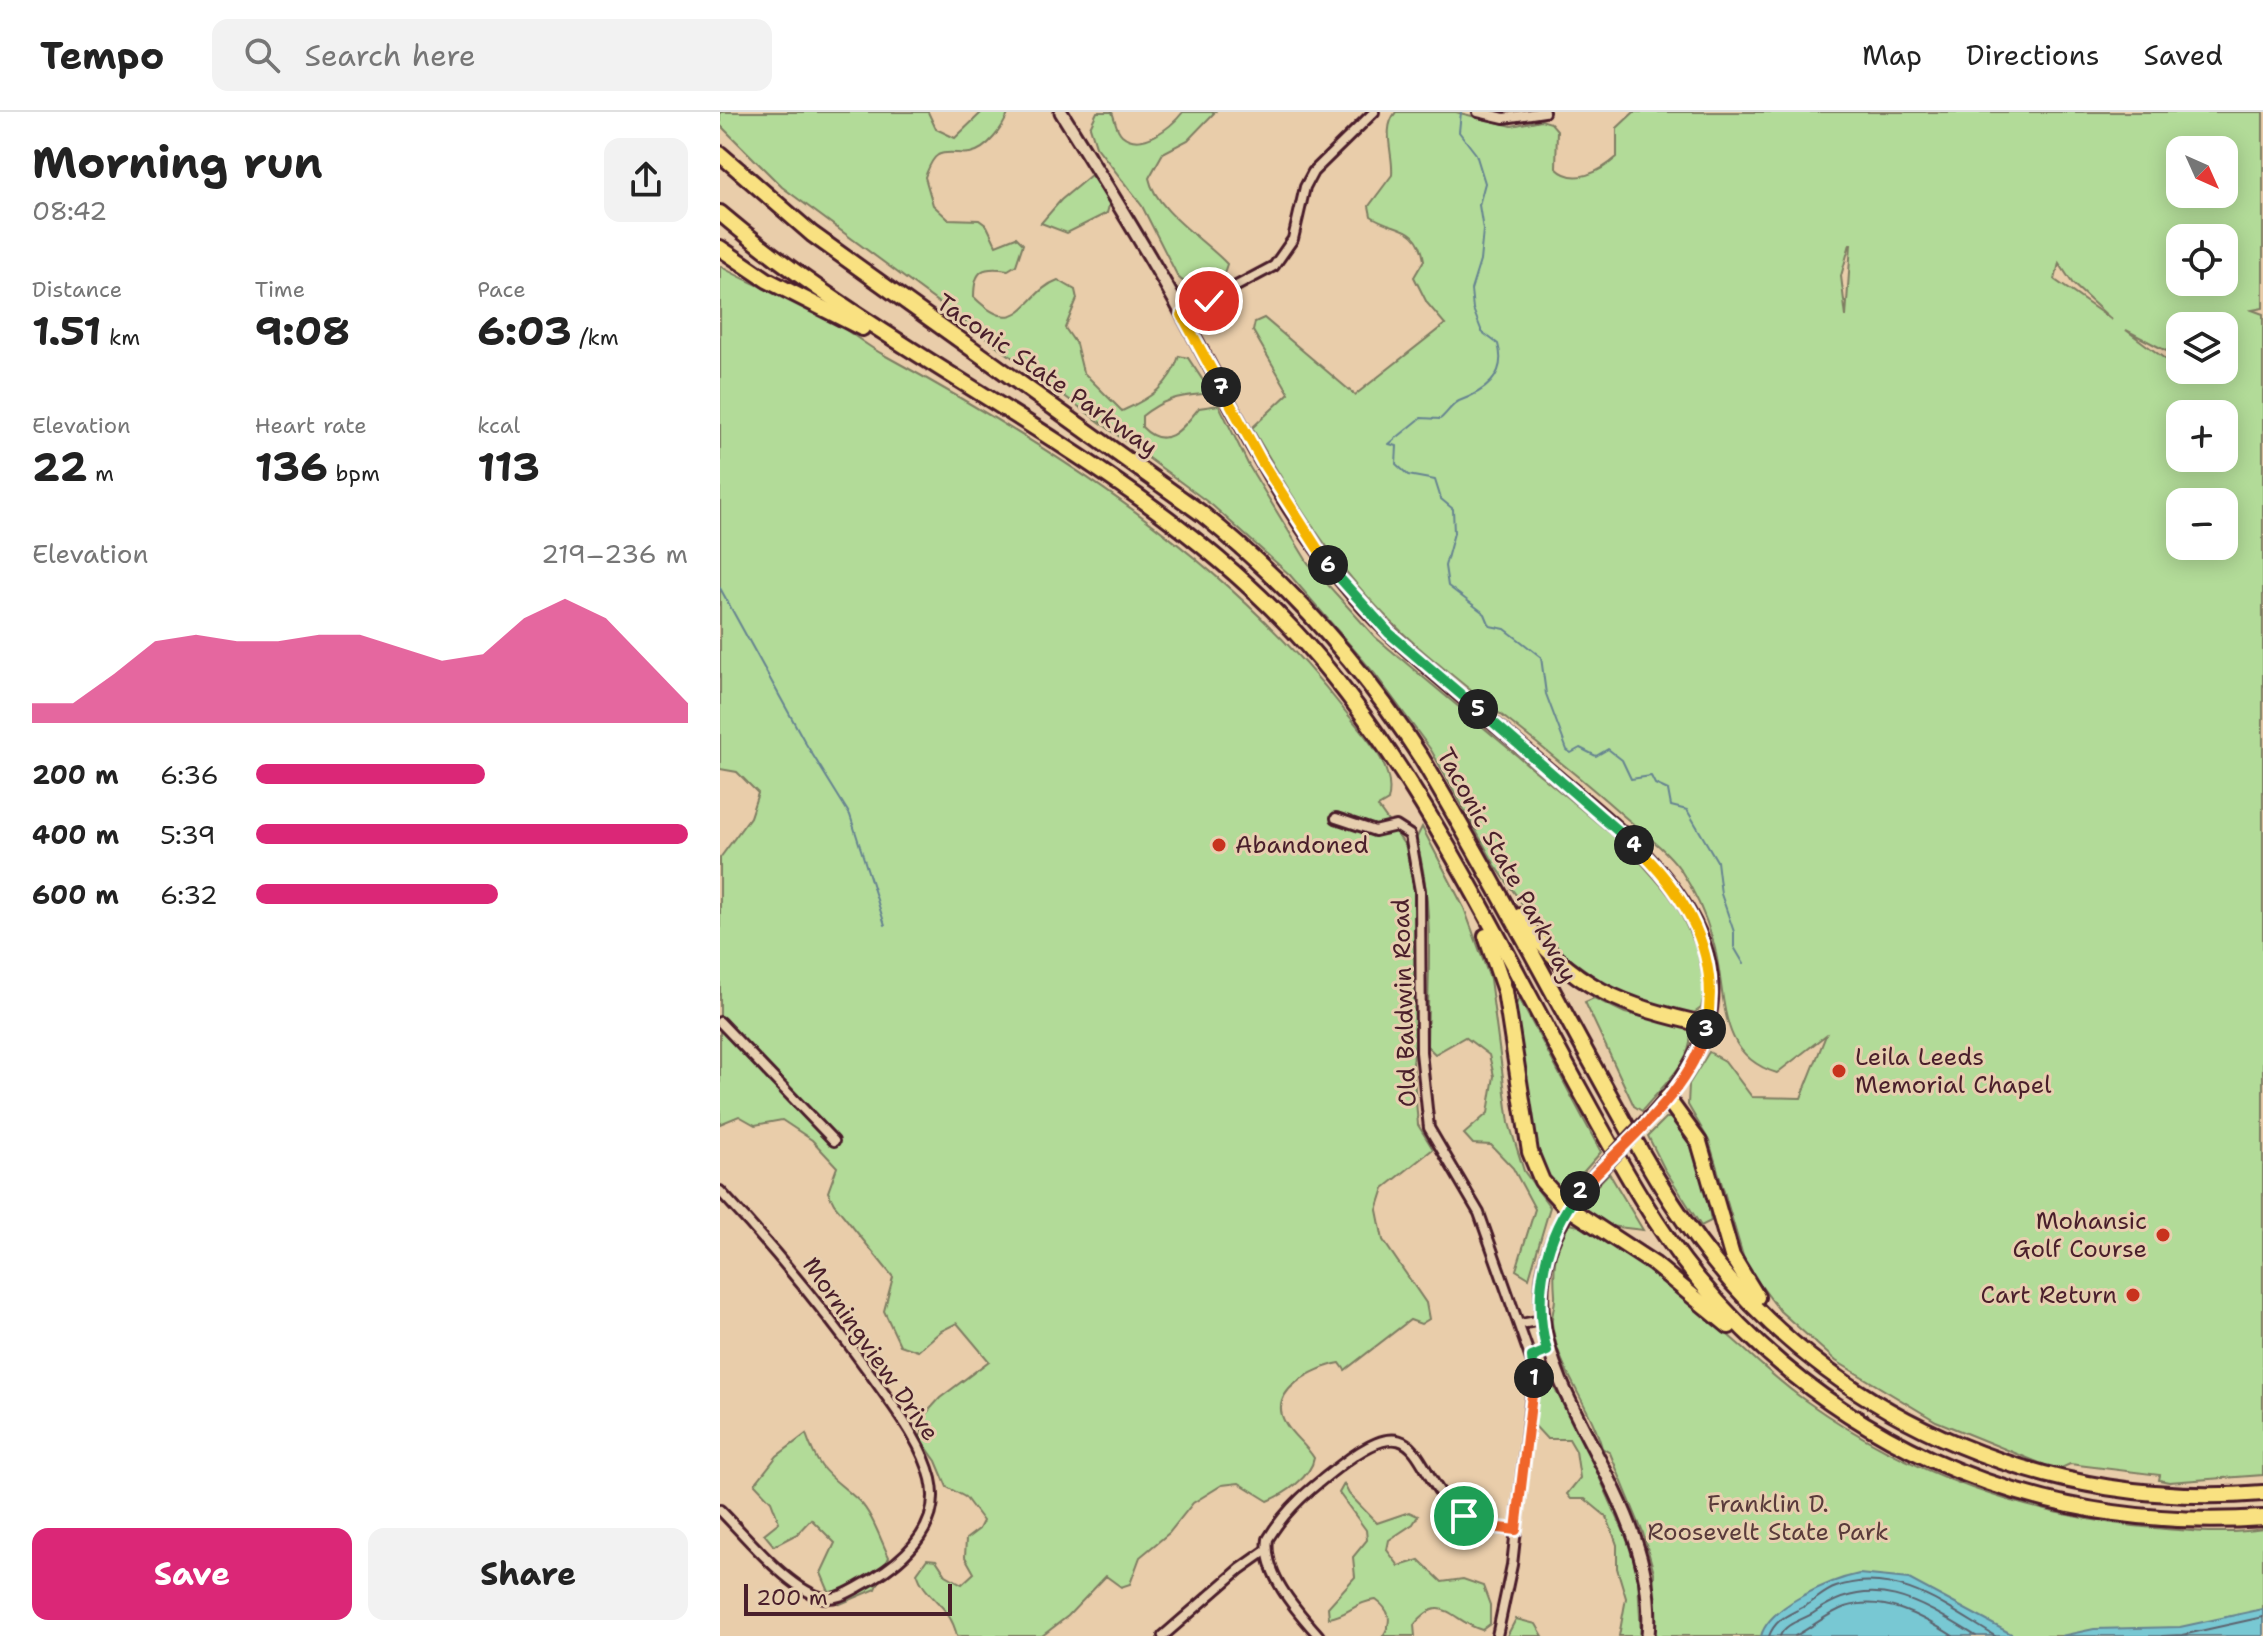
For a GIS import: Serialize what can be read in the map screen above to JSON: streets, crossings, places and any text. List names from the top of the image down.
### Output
{
  "streets": {
    "highway": ["Taconic State Parkway"],
    "street": ["Old Baldwin Road", "Morningview Drive"]
  },
  "parks": ["Franklin D. Roosevelt State Park"],
  "places": [
    "Abandoned",
    "Leila Leeds Memorial Chapel",
    "Mohansic Golf Course",
    "Cart Return"
  ],
  "scale_bar": "200 m",
  "north": "bottom right",
  "page": {
    "header": "Tempo",
    "search": "Search here",
    "nav": ["Map", "Directions", "Saved"],
    "heading": ["Morning run", "08:42"],
    "map_buttons": ["+", "−"],
    "stats": [
      ["Distance", "1.51 km"],
      ["Time", "9:08"],
      ["Pace", "6:03 /km"],
      ["Elevation", "22 m"],
      ["Heart rate", "136 bpm"],
      ["kcal", "113"]
    ],
    "pins": [
      "7",
      "6",
      "5",
      "4",
      "3",
      "2",
      "1"
    ],
    "chart": ["Elevation", "219–236 m"],
    "list": [
      {
        "name": "200 m",
        "note": "6:36"
      },
      {
        "name": "400 m",
        "note": "5:39"
      },
      {
        "name": "600 m",
        "note": "6:32"
      }
    ],
    "buttons": ["Save", "Share"],
    "scale": "200 m"
  }
}
